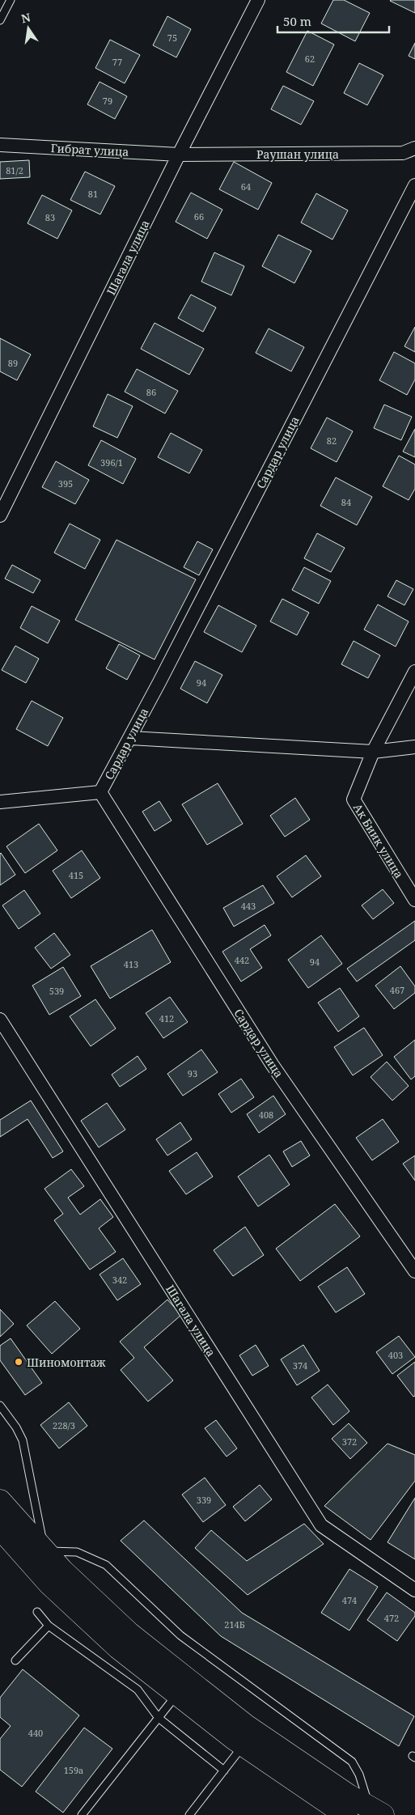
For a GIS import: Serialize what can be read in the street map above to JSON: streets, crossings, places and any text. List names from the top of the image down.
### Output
{
  "streets": {
    "street": [
      "Гибрат улица",
      "Раушан улица",
      "Шагала улица",
      "Сардар улица",
      "Ак Биик улица"
    ]
  },
  "crossings": [
    ["Гибрат улица", "Раушан улица"],
    ["Гибрат улица", "Шагала улица"],
    ["Раушан улица", "Шагала улица"]
  ],
  "places": ["Шиномонтаж"],
  "house_numbers": [
    "75",
    "62",
    "77",
    "79",
    "81/2",
    "64",
    "81",
    "66",
    "83",
    "89",
    "86",
    "82",
    "396/1",
    "395",
    "84",
    "94",
    "415",
    "443",
    "442",
    "94",
    "413",
    "467",
    "539",
    "412",
    "93",
    "408",
    "342",
    "403",
    "374",
    "228/3",
    "372",
    "339",
    "474",
    "472",
    "214Б",
    "440",
    "159а"
  ],
  "scale_bar": "50 m",
  "north": "top"
}
